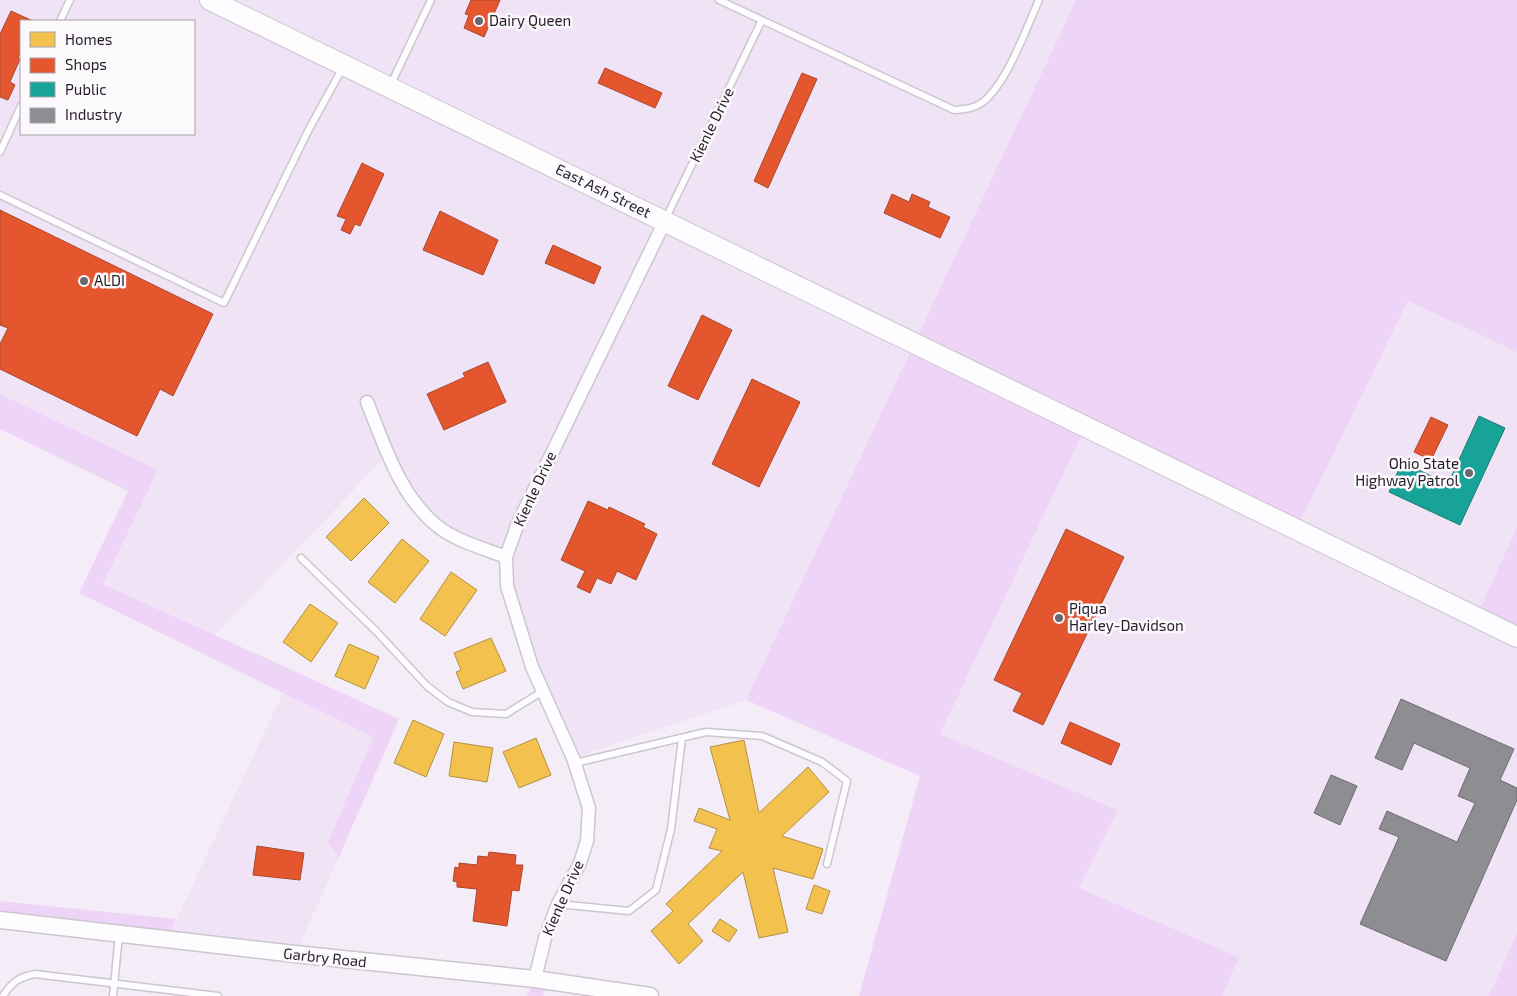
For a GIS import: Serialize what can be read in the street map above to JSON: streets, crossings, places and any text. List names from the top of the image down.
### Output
{
  "streets": {
    "main road": ["East Ash Street"],
    "street": ["Kienle Drive", "Garbry Road"]
  },
  "crossings": [
    ["Kienle Drive", "East Ash Street"],
    ["Kienle Drive", "Garbry Road"]
  ],
  "places": [
    "Dairy Queen",
    "ALDI",
    "Ohio State Highway Patrol",
    "Piqua Harley-Davidson"
  ],
  "legend": [
    "Homes",
    "Shops",
    "Public",
    "Industry"
  ]
}
